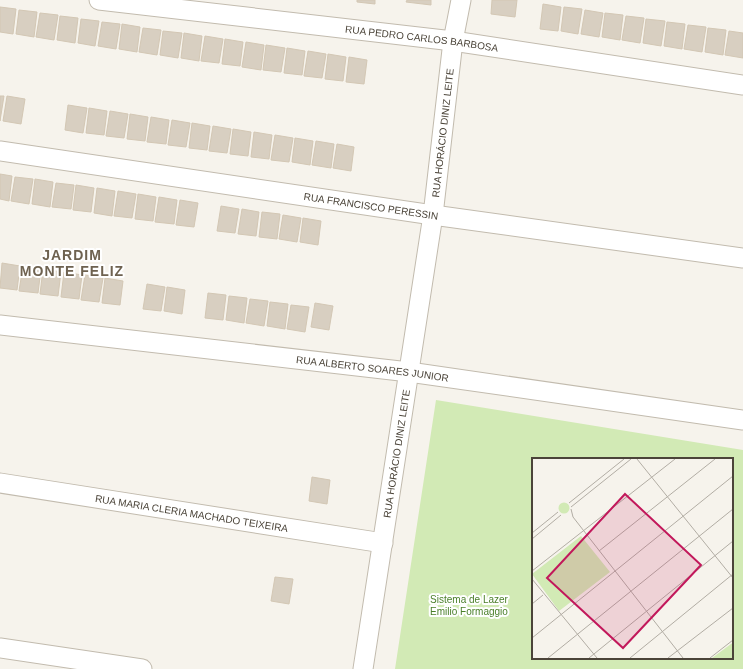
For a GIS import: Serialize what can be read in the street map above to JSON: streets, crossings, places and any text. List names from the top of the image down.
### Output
{
  "streets": {
    "street": [
      "RUA PEDRO CARLOS BARBOSA",
      "RUA HORÁCIO DINIZ LEITE",
      "RUA FRANCISCO PERESSIN",
      "RUA ALBERTO SOARES JUNIOR",
      "RUA MARIA CLERIA MACHADO TEIXEIRA"
    ]
  },
  "crossings": [
    ["RUA PEDRO CARLOS BARBOSA", "RUA HORÁCIO DINIZ LEITE"],
    ["RUA HORÁCIO DINIZ LEITE", "RUA FRANCISCO PERESSIN"],
    ["RUA HORÁCIO DINIZ LEITE", "RUA ALBERTO SOARES JUNIOR"],
    ["RUA HORÁCIO DINIZ LEITE", "RUA MARIA CLERIA MACHADO TEIXEIRA"]
  ],
  "districts": ["JARDIM MONTE FELIZ"],
  "parks": ["Sistema de Lazer Emilio Formaggio"]
}
